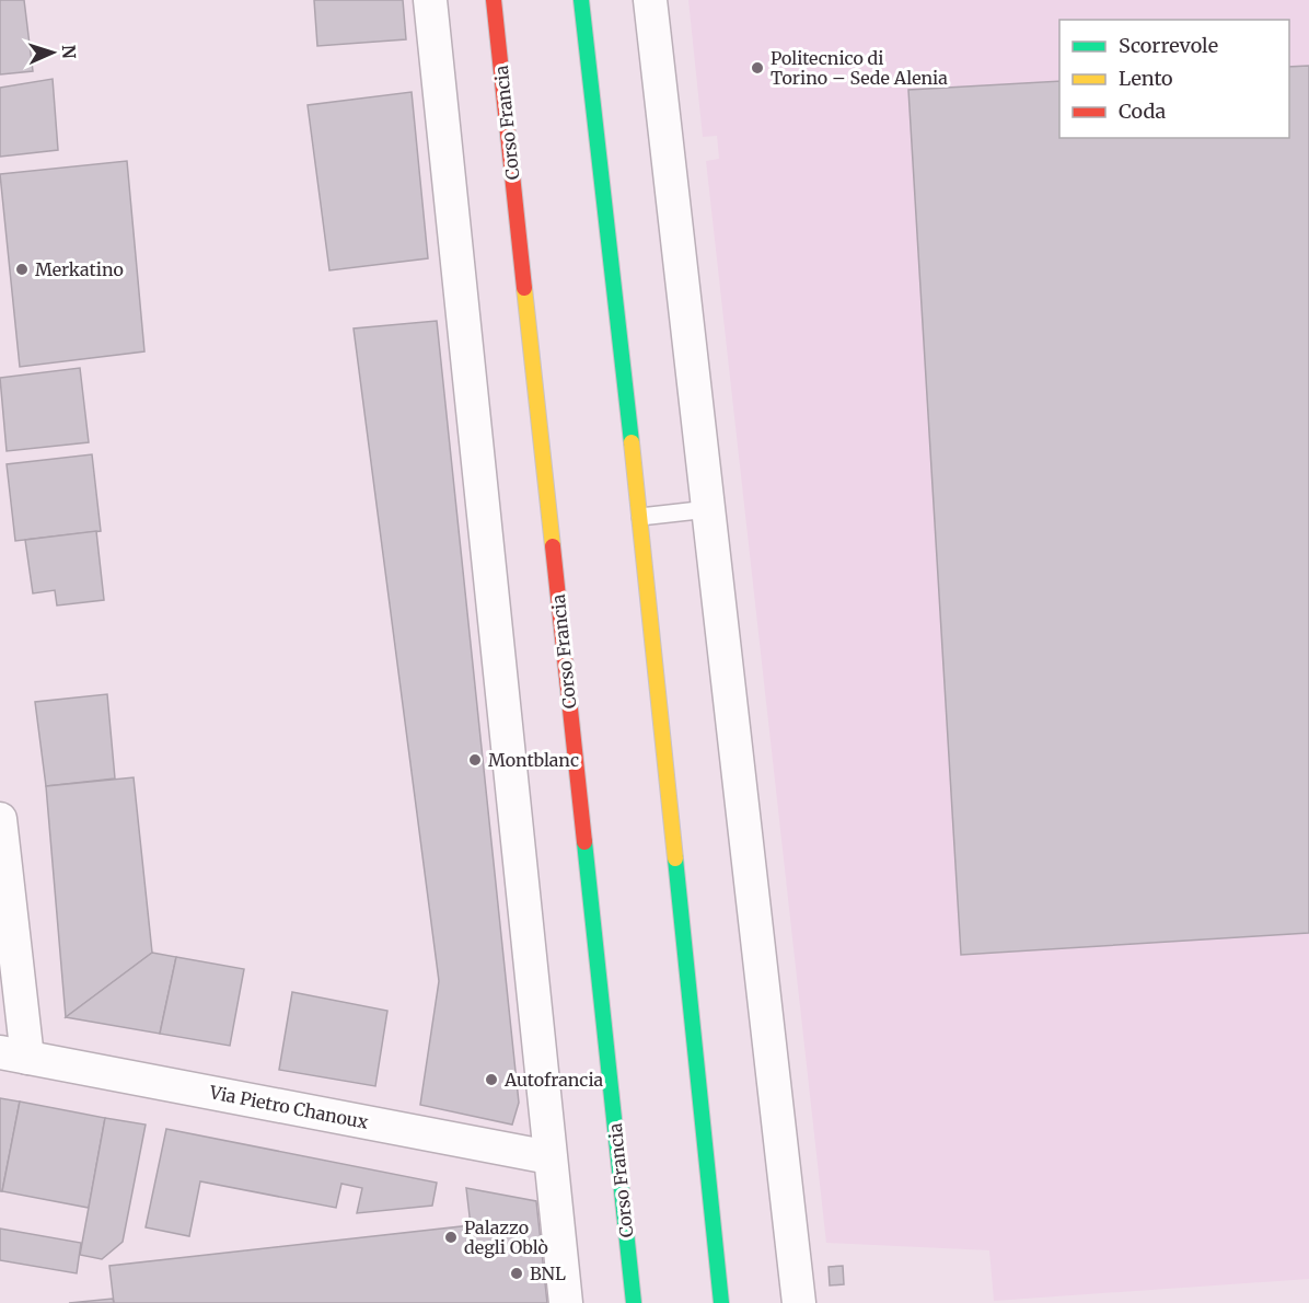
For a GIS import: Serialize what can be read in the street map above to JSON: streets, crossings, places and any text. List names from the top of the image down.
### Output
{
  "streets": {
    "main road": ["Corso Francia"],
    "street": ["Via Pietro Chanoux"]
  },
  "places": [
    "Politecnico di Torino – Sede Alenia",
    "Merkatino",
    "Montblanc",
    "Autofrancia",
    "Palazzo degli Oblò",
    "BNL"
  ],
  "legend": ["Scorrevole", "Lento", "Coda"],
  "north": "right"
}
